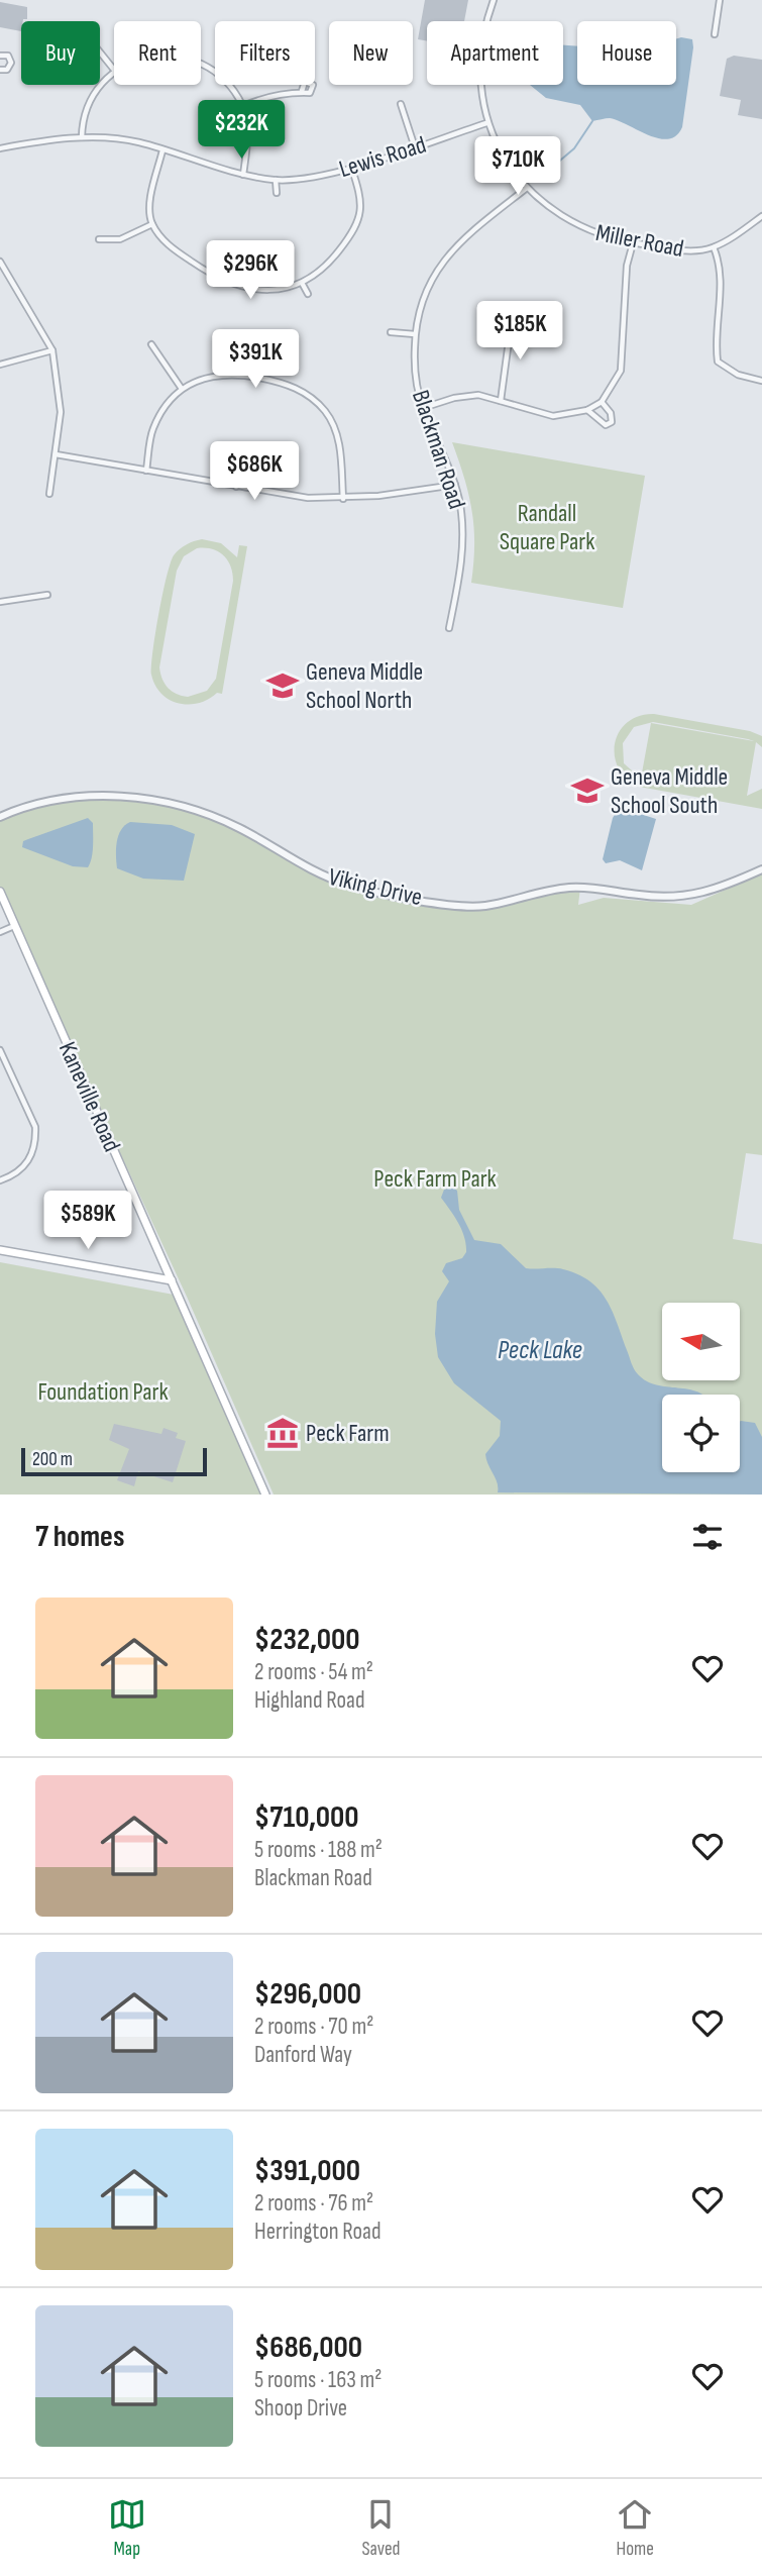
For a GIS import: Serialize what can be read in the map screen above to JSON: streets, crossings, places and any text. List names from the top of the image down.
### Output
{
  "streets": {
    "main road": ["Kaneville Road"],
    "street": [
      "Lewis Road",
      "Miller Road",
      "Blackman Road",
      "Viking Drive"
    ]
  },
  "crossings": [
    ["Lewis Road", "Miller Road"],
    ["Miller Road", "Blackman Road"]
  ],
  "water": ["Peck Lake"],
  "parks": ["Randall Square Park", "Peck Farm Park", "Foundation Park"],
  "places": {
    "school or university": ["Geneva Middle School North", "Geneva Middle School South"],
    "museum": ["Peck Farm"]
  },
  "scale_bar": "200 m",
  "north": "left",
  "page": {
    "chip": [
      "Buy",
      "Rent",
      "Filters",
      "New",
      "Apartment",
      "House"
    ],
    "price": [
      "$232K",
      "$710K",
      "$296K",
      "$185K",
      "$391K",
      "$686K",
      "$589K"
    ],
    "scale": "200 m",
    "heading": "7 homes",
    "list": [
      {
        "name": "$232,000",
        "note": "2 rooms · 54 m² · Highland Road"
      },
      {
        "name": "$710,000",
        "note": "5 rooms · 188 m² · Blackman Road"
      },
      {
        "name": "$296,000",
        "note": "2 rooms · 70 m² · Danford Way"
      },
      {
        "name": "$391,000",
        "note": "2 rooms · 76 m² · Herrington Road"
      },
      {
        "name": "$686,000",
        "note": "5 rooms · 163 m² · Shoop Drive"
      }
    ],
    "tabs": ["Map", "Saved", "Home"]
  }
}
